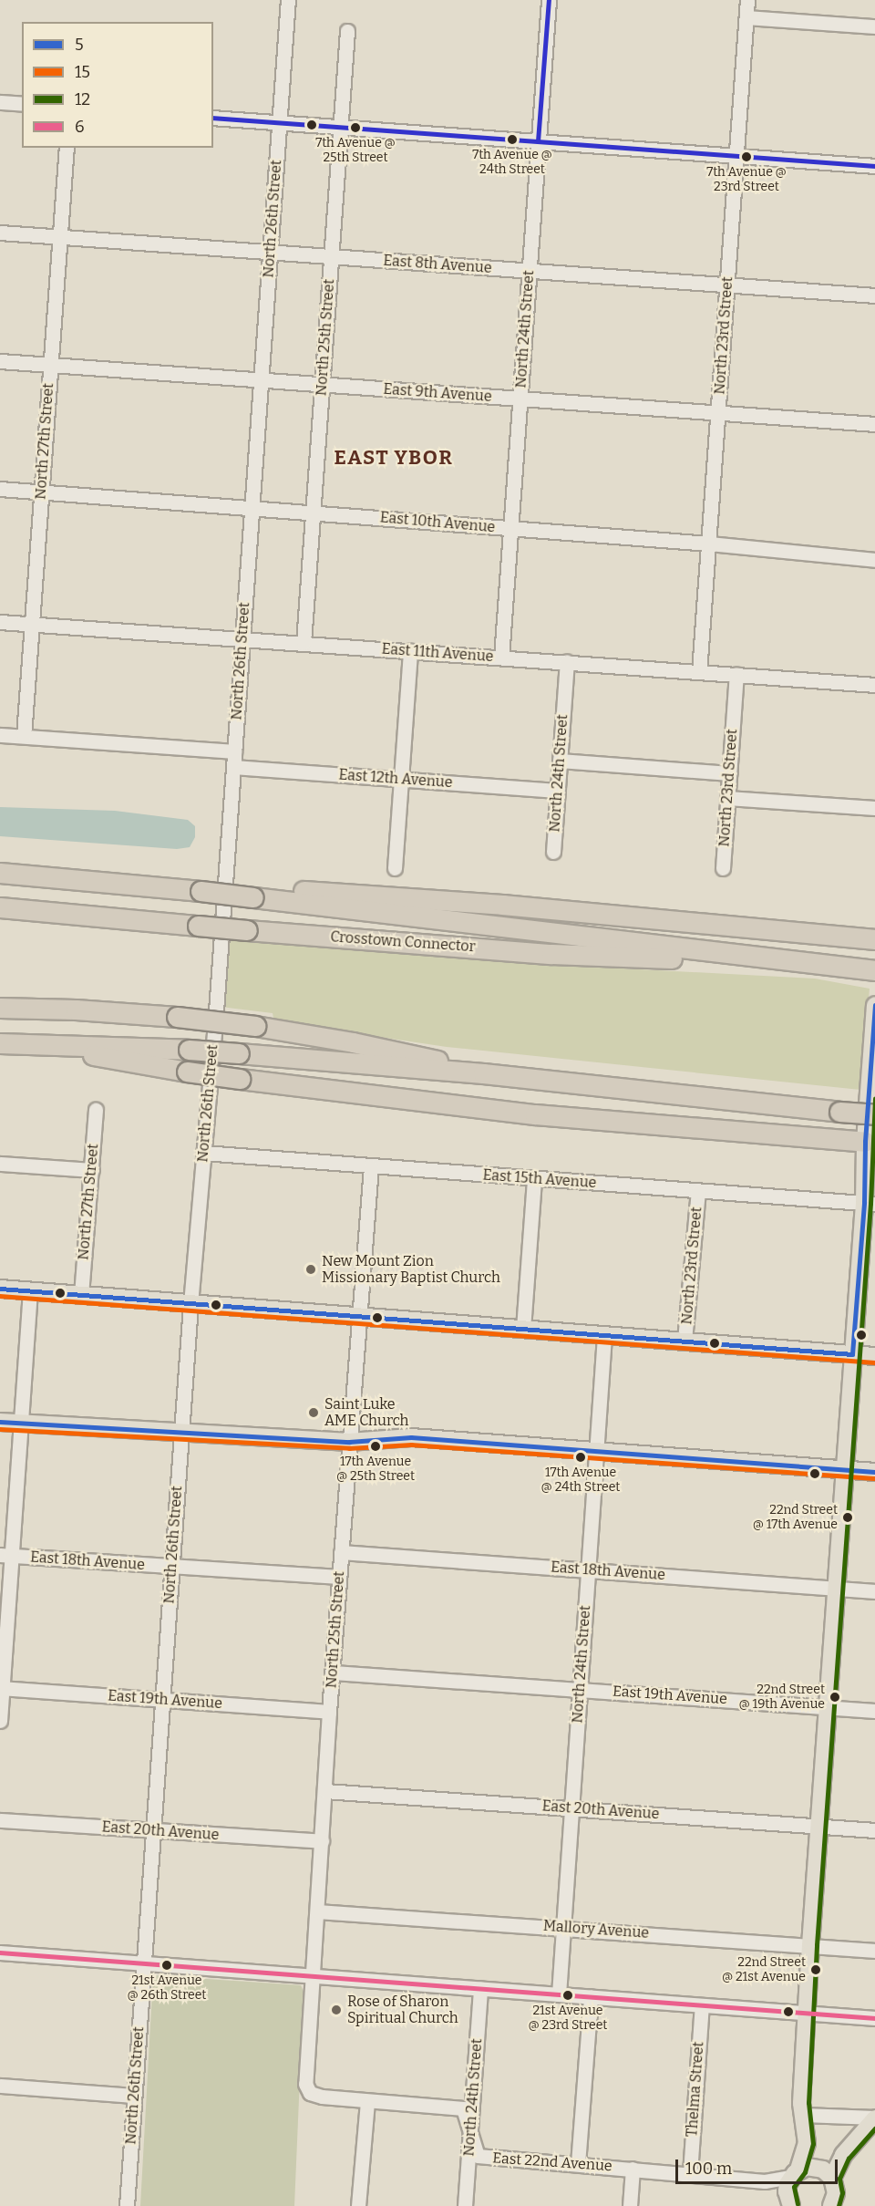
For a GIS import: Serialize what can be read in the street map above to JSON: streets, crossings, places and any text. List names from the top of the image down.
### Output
{
  "streets": {
    "highway": ["Crosstown Connector"],
    "street": [
      "North 26th Street",
      "East 8th Avenue",
      "North 24th Street",
      "North 23rd Street",
      "North 25th Street",
      "East 9th Avenue",
      "North 27th Street",
      "East 10th Avenue",
      "East 11th Avenue",
      "East 12th Avenue",
      "East 15th Avenue",
      "East 18th Avenue",
      "East 19th Avenue",
      "East 20th Avenue",
      "Mallory Avenue",
      "Thelma Street",
      "East 22nd Avenue"
    ]
  },
  "crossings": [
    ["North 26th Street", "East 8th Avenue"],
    ["North 26th Street", "East 9th Avenue"],
    ["North 26th Street", "East 10th Avenue"],
    ["North 26th Street", "East 11th Avenue"],
    ["North 26th Street", "East 12th Avenue"],
    ["North 26th Street", "East 15th Avenue"],
    ["North 26th Street", "East 18th Avenue"],
    ["North 26th Street", "East 19th Avenue"],
    ["North 26th Street", "East 20th Avenue"],
    ["East 8th Avenue", "North 24th Street"],
    ["East 8th Avenue", "North 23rd Street"],
    ["East 8th Avenue", "North 25th Street"],
    ["East 8th Avenue", "North 27th Street"],
    ["North 24th Street", "East 9th Avenue"],
    ["North 24th Street", "East 10th Avenue"],
    ["North 24th Street", "East 11th Avenue"],
    ["North 24th Street", "East 12th Avenue"],
    ["North 24th Street", "East 18th Avenue"],
    ["North 24th Street", "East 19th Avenue"],
    ["North 24th Street", "East 20th Avenue"],
    ["North 24th Street", "Mallory Avenue"],
    ["North 24th Street", "East 22nd Avenue"],
    ["North 23rd Street", "East 9th Avenue"],
    ["North 23rd Street", "East 10th Avenue"],
    ["North 23rd Street", "East 11th Avenue"],
    ["North 23rd Street", "East 15th Avenue"],
    ["North 25th Street", "East 9th Avenue"],
    ["North 25th Street", "East 10th Avenue"],
    ["North 25th Street", "East 11th Avenue"],
    ["North 25th Street", "East 15th Avenue"],
    ["North 25th Street", "East 18th Avenue"],
    ["North 25th Street", "East 19th Avenue"],
    ["North 25th Street", "East 20th Avenue"],
    ["North 25th Street", "Mallory Avenue"],
    ["North 25th Street", "East 22nd Avenue"],
    ["East 9th Avenue", "North 27th Street"],
    ["North 27th Street", "East 10th Avenue"],
    ["North 27th Street", "East 11th Avenue"],
    ["Thelma Street", "East 22nd Avenue"]
  ],
  "districts": ["EAST YBOR"],
  "places": [
    "7th Avenue @ 25th Street",
    "7th Avenue @ 24th Street",
    "7th Avenue @ 23rd Street",
    "New Mount Zion Missionary Baptist Church",
    "Saint Luke AME Church",
    "17th Avenue @ 25th Street",
    "17th Avenue @ 24th Street",
    "22nd Street @ 17th Avenue",
    "22nd Street @ 19th Avenue",
    "21st Avenue @ 26th Street",
    "22nd Street @ 21st Avenue",
    "21st Avenue @ 23rd Street",
    "Rose of Sharon Spiritual Church"
  ],
  "lines": [
    "transit line 5",
    "transit line 12",
    "transit line 15",
    "transit line 6"
  ],
  "legend": [
    "5",
    "15",
    "12",
    "6"
  ],
  "scale_bar": "100 m"
}
